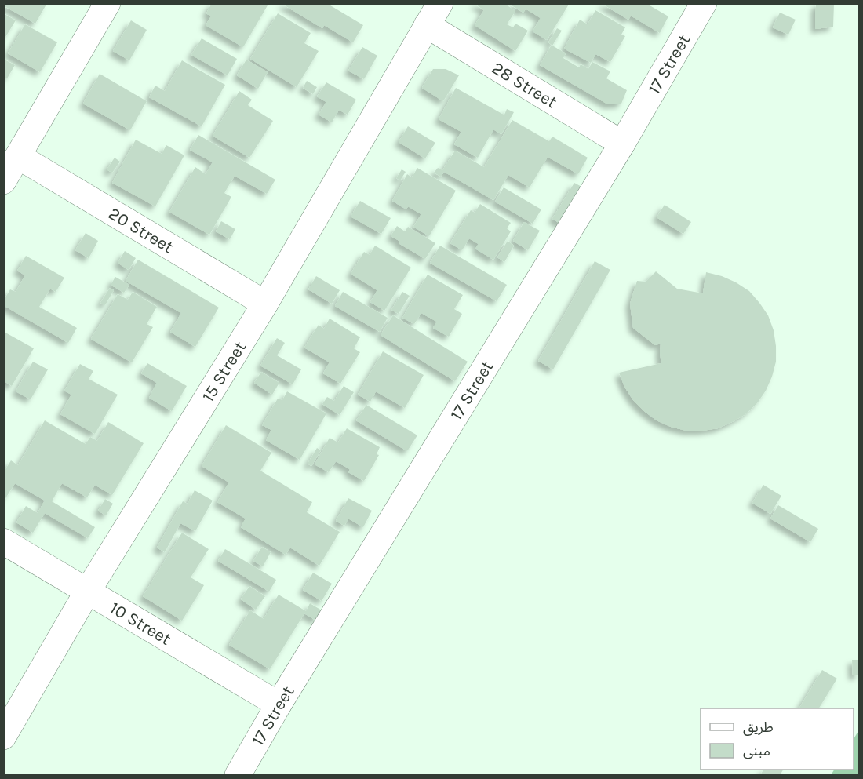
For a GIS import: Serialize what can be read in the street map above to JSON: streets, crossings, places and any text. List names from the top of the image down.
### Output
{
  "streets": {
    "street": [
      "17 Street",
      "28 Street",
      "20 Street",
      "15 Street",
      "10 Street"
    ]
  },
  "crossings": [
    ["17 Street", "28 Street"],
    ["17 Street", "10 Street"],
    ["28 Street", "15 Street"],
    ["20 Street", "15 Street"],
    ["15 Street", "10 Street"]
  ],
  "legend": ["طريق", "مبنى"]
}
